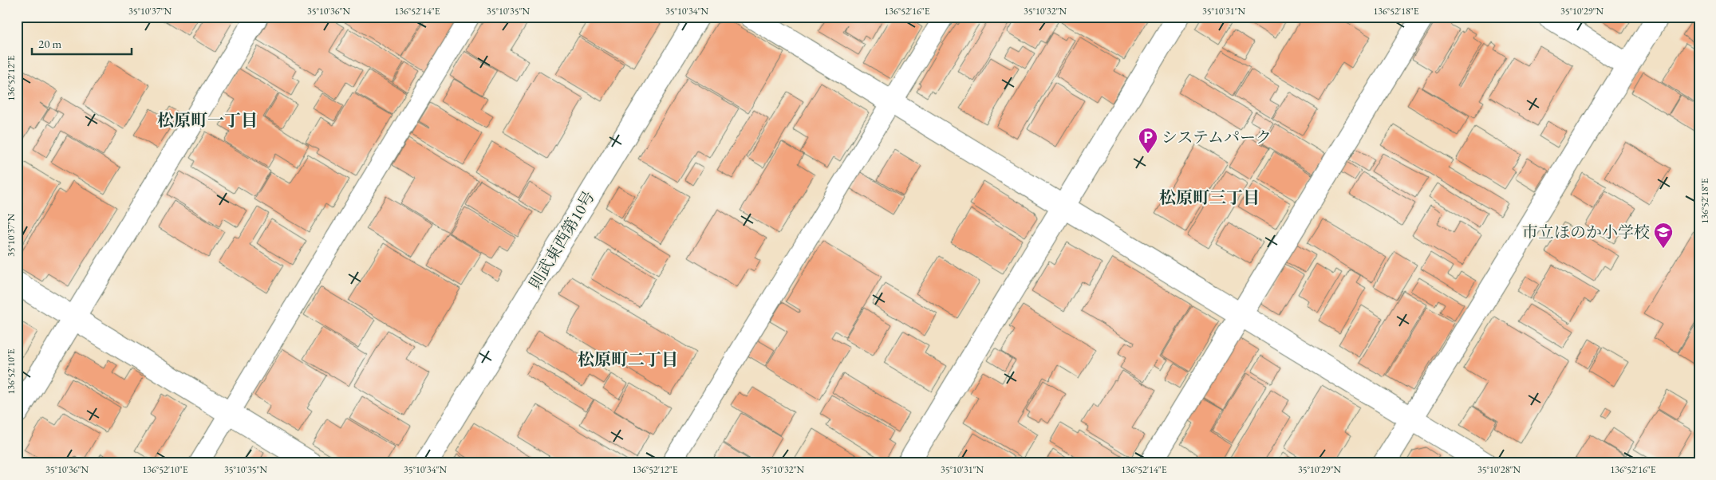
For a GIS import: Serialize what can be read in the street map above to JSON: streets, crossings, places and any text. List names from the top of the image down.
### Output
{
  "streets": {
    "street": ["則武東西第10号"]
  },
  "districts": ["松原町一丁目", "松原町三丁目", "松原町二丁目"],
  "places": {
    "parking": ["システムパーク"],
    "school or university": ["市立ほのか小学校"]
  },
  "scale_bar": "20 m",
  "coordinates": [
    "35°10'37\"N",
    "35°10'36\"N",
    "136°52'14\"E",
    "35°10'35\"N",
    "35°10'34\"N",
    "136°52'16\"E",
    "35°10'32\"N",
    "35°10'31\"N",
    "136°52'18\"E",
    "35°10'29\"N",
    "136°52'12\"E",
    "136°52'10\"E",
    "35°10'28\"N"
  ]
}
